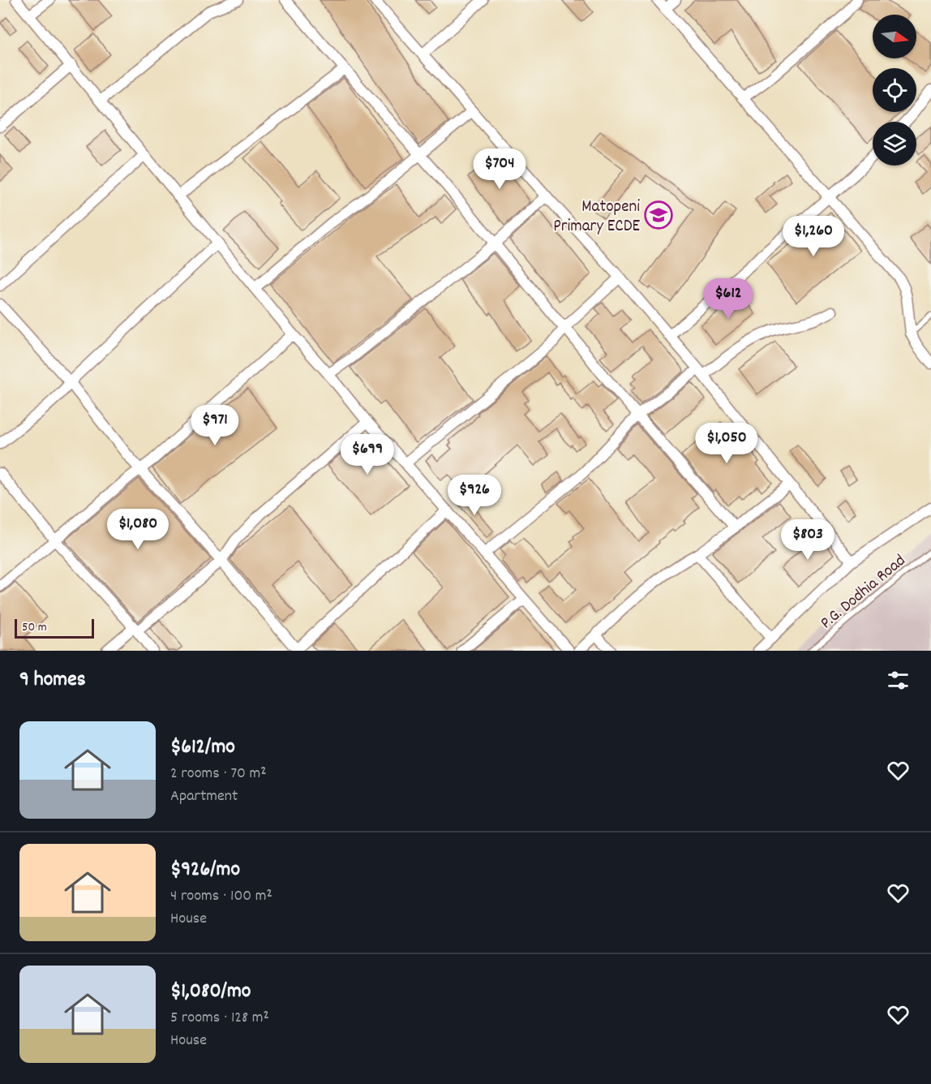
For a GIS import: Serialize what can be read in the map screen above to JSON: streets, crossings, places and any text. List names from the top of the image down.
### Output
{
  "streets": {
    "lane": ["P.G. Dodhia Road"]
  },
  "places": {
    "school or university": ["Matopeni Primary ECDE"]
  },
  "scale_bar": "50 m",
  "north": "right",
  "page": {
    "price": [
      "$704",
      "$1,260",
      "$612",
      "$971",
      "$1,050",
      "$699",
      "$926",
      "$1,080",
      "$803"
    ],
    "scale": "50 m",
    "heading": "9 homes",
    "list": [
      {
        "name": "$612/mo",
        "note": "2 rooms · 70 m² · Apartment"
      },
      {
        "name": "$926/mo",
        "note": "4 rooms · 100 m² · House"
      },
      {
        "name": "$1,080/mo",
        "note": "5 rooms · 128 m² · House"
      }
    ]
  }
}
